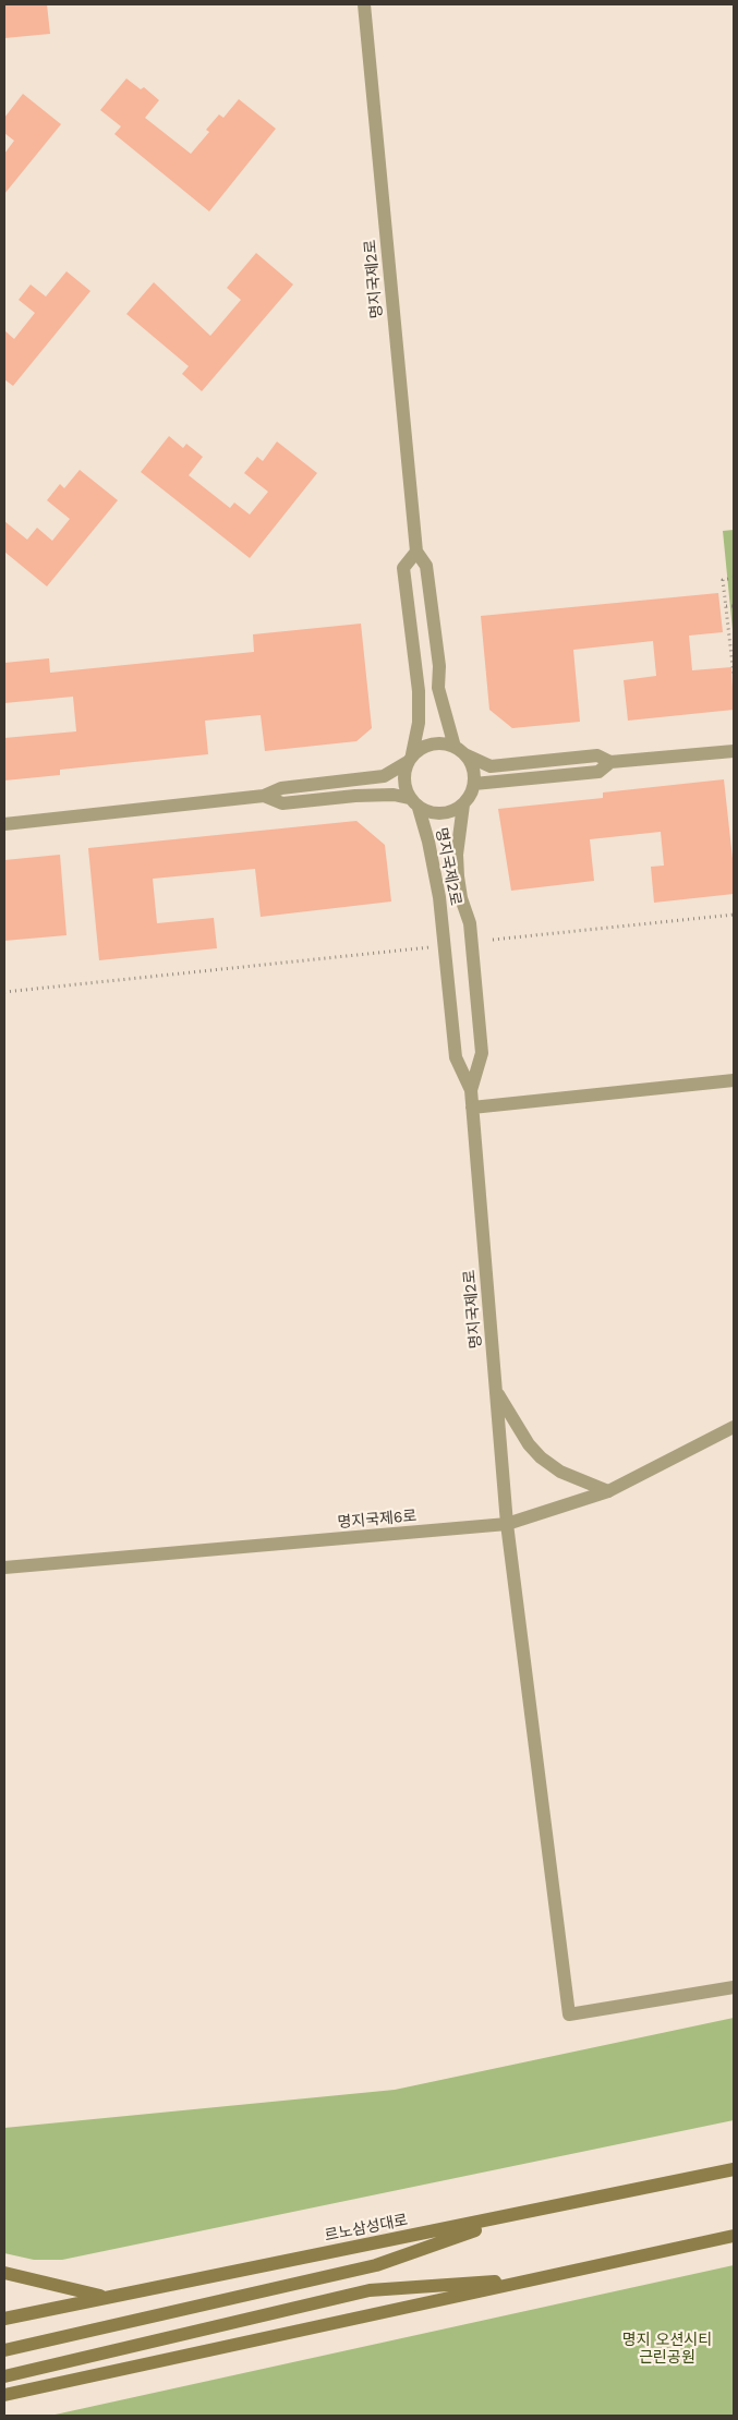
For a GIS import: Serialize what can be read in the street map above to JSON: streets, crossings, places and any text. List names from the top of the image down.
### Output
{
  "streets": {
    "main road": ["르노삼성대로"],
    "street": ["명지국제2로", "명지국제6로"]
  },
  "crossings": [
    ["명지국제2로", "명지국제6로"]
  ],
  "parks": ["명지 오션시티 근린공원"]
}
